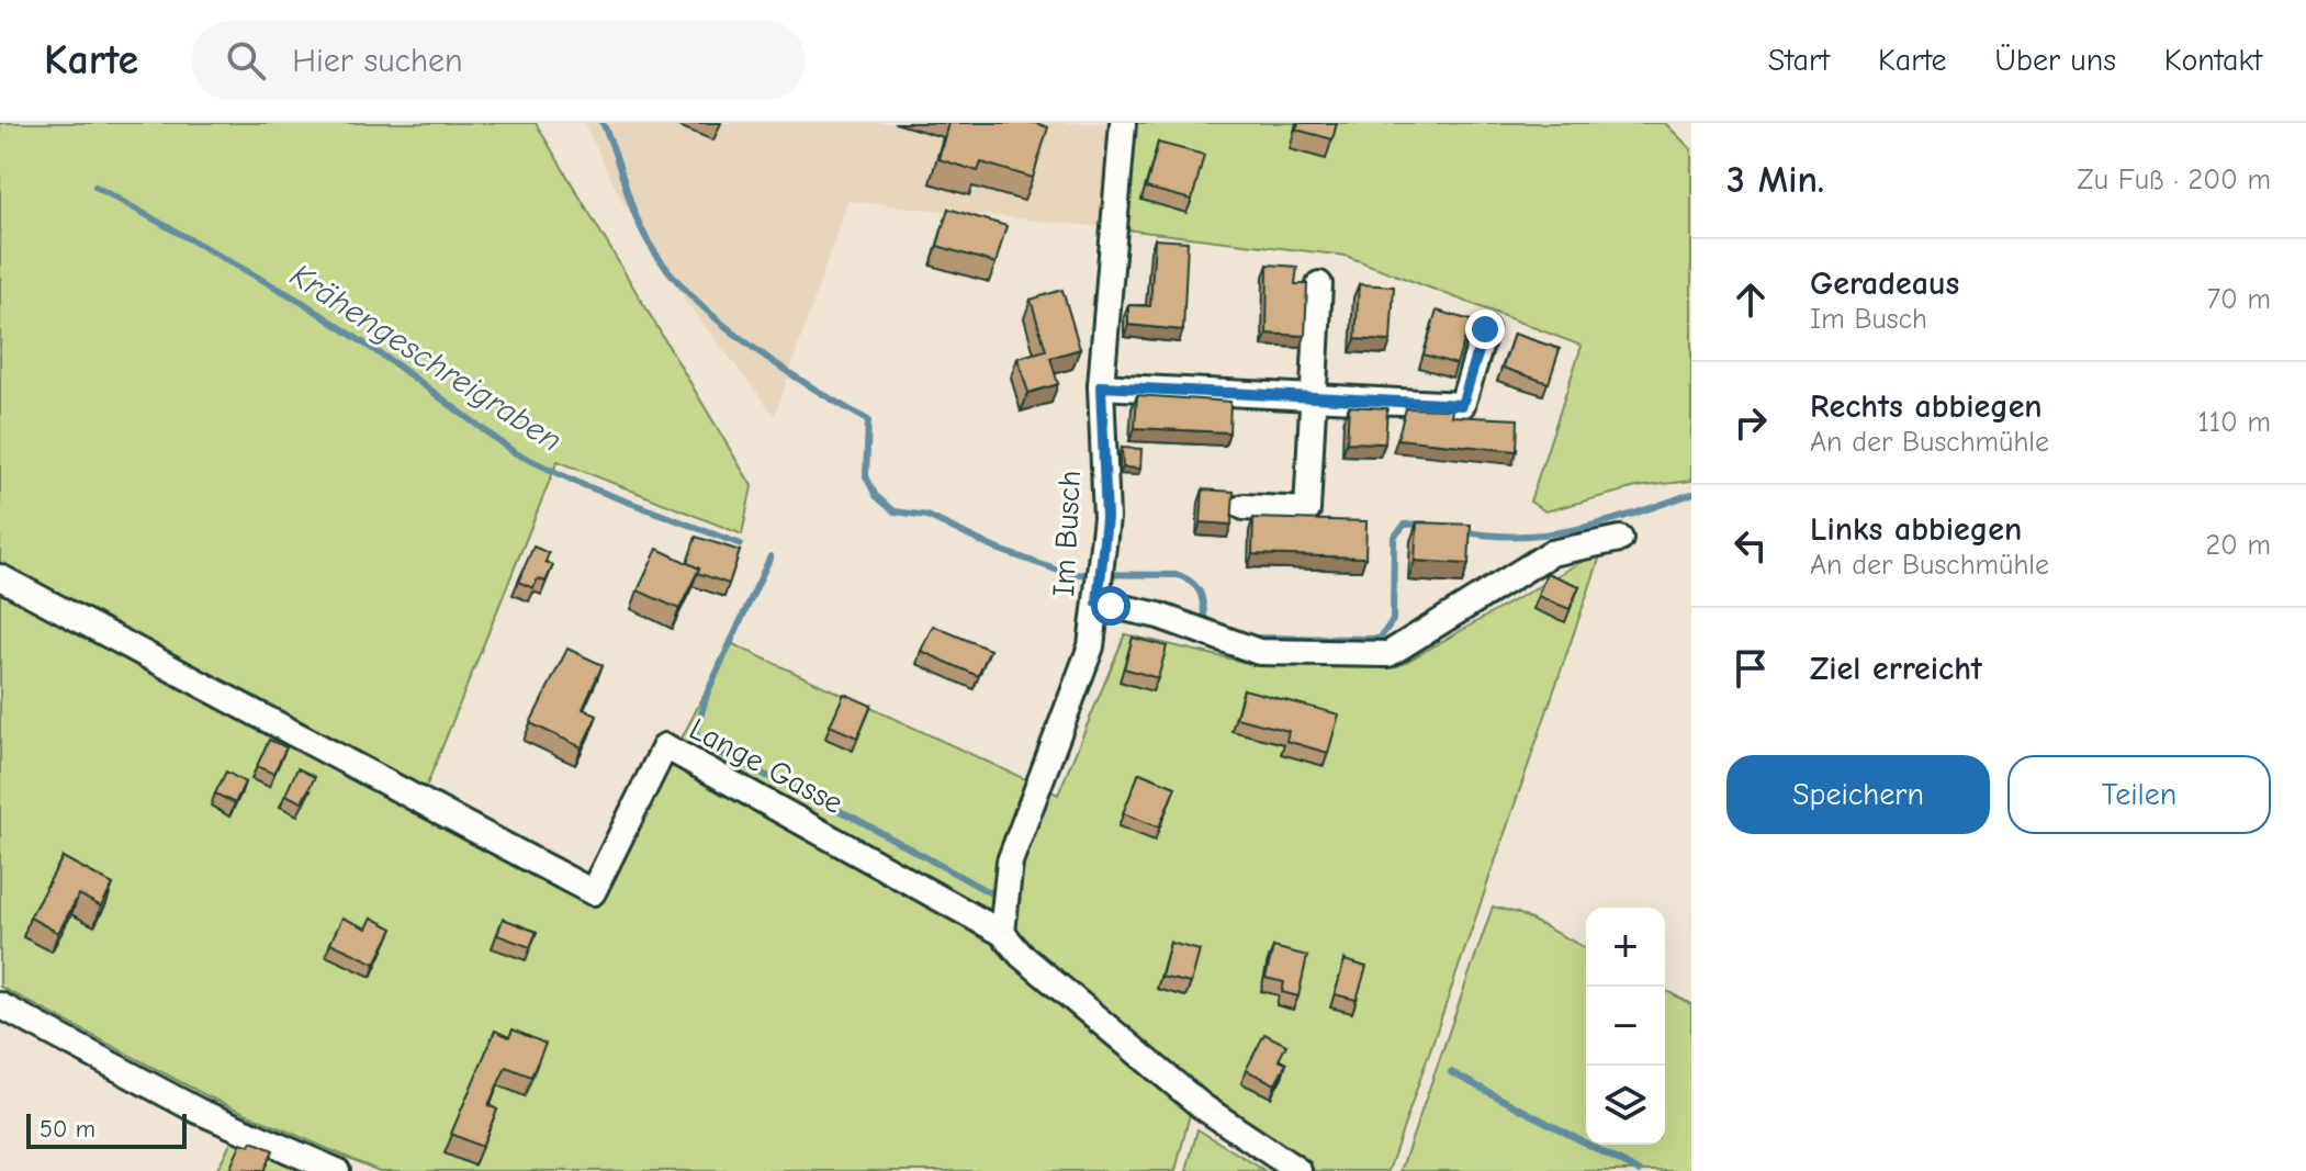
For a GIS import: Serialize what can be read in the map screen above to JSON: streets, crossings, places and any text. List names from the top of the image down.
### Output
{
  "streets": {
    "street": ["Im Busch", "Lange Gasse"]
  },
  "crossings": [
    ["Im Busch", "Lange Gasse"]
  ],
  "water": ["Krähengeschreigraben"],
  "scale_bar": "50 m",
  "page": {
    "header": "Karte",
    "search": "Hier suchen",
    "nav": [
      "Start",
      "Karte",
      "Über uns",
      "Kontakt"
    ],
    "heading": ["3 Min.", "Zu Fuß · 200 m"],
    "list": [
      ["Geradeaus", "Im Busch", "70 m"],
      ["Rechts abbiegen", "An der Buschmühle", "110 m"],
      ["Links abbiegen", "An der Buschmühle", "20 m"],
      "Ziel erreicht"
    ],
    "buttons": ["Speichern", "Teilen"],
    "map_buttons": ["+", "−"],
    "scale": "50 m"
  }
}
